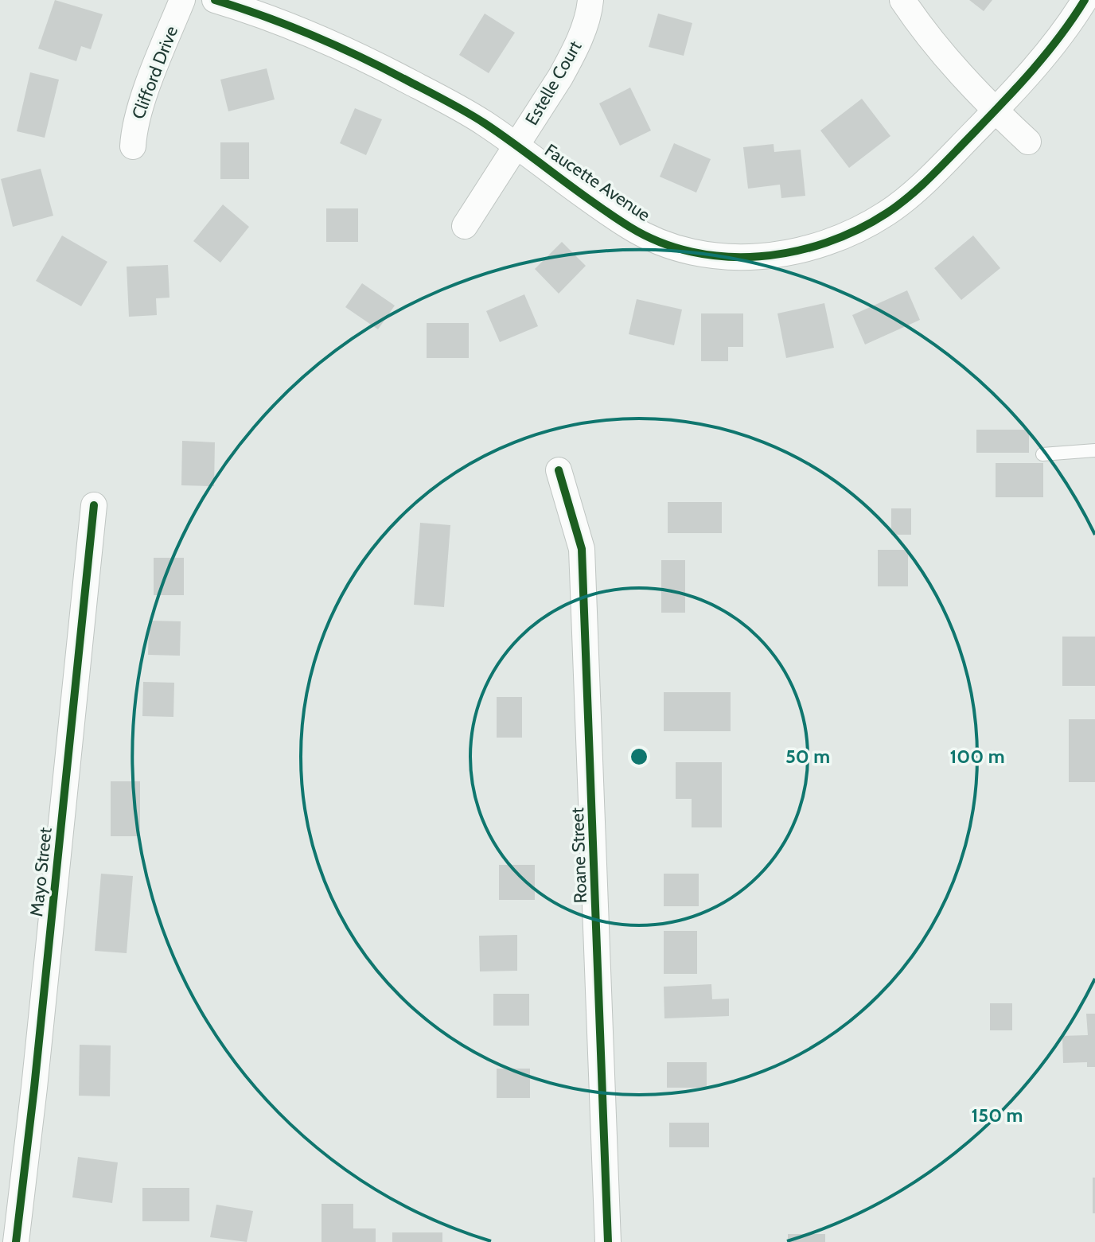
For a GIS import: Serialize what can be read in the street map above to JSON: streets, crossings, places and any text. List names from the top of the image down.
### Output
{
  "streets": {
    "street": [
      "Clifford Drive",
      "Estelle Court",
      "Faucette Avenue",
      "Roane Street",
      "Mayo Street"
    ]
  },
  "crossings": [
    ["Estelle Court", "Faucette Avenue"]
  ],
  "rings": ["50 m", "100 m", "150 m"]
}
